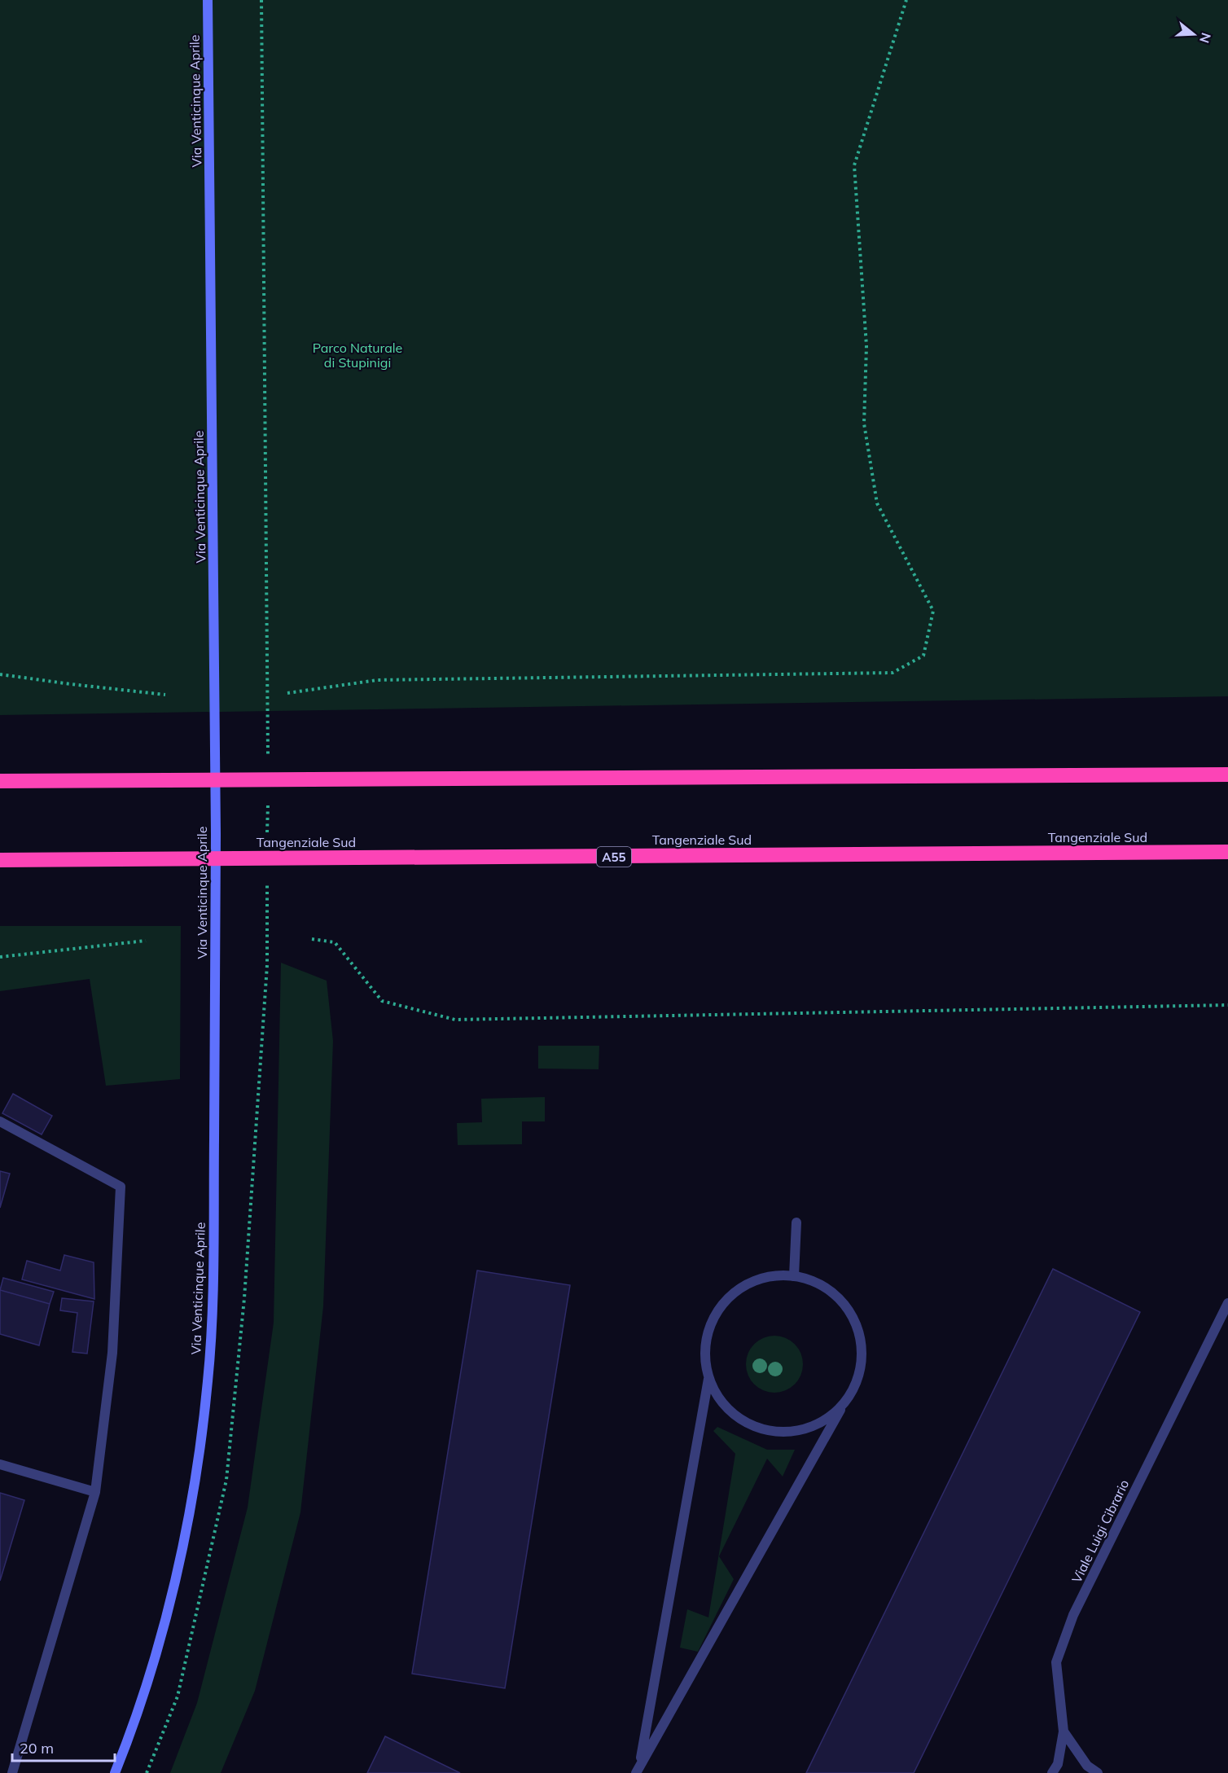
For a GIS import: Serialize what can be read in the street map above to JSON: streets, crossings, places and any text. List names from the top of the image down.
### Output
{
  "streets": {
    "highway": ["Tangenziale Sud", "A55"],
    "main road": ["Via Venticinque Aprile"],
    "street": ["Viale Luigi Cibrario"]
  },
  "parks": ["Parco Naturale di Stupinigi"],
  "scale_bar": "20 m",
  "north": "right"
}
